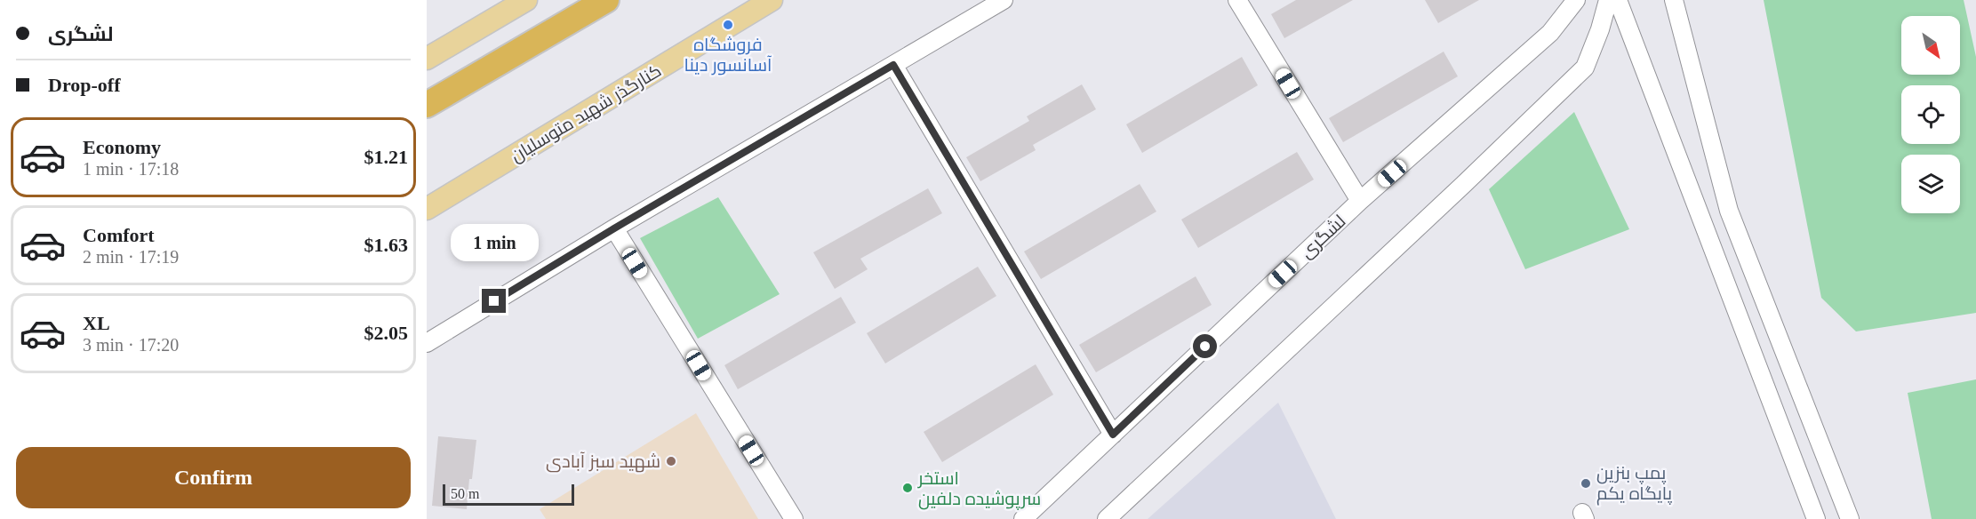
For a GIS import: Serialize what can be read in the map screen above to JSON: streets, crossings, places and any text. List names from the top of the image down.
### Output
{
  "streets": {
    "main road": ["کنارگذر شهید متوسلیان"],
    "lane": ["لشگری"]
  },
  "places": [
    "فروشگاه آسانسور دینا",
    "شهید سبز آبادی",
    "پمپ بنزين پايگاه يكم",
    "استخر سرپوشیده دلفین"
  ],
  "scale_bar": "50 m",
  "north": "bottom right",
  "page": {
    "banner": ["لشگری", "Drop-off"],
    "list": [
      {
        "name": "Economy",
        "note": "1 min · 17:18",
        "value": "$1.21"
      },
      {
        "name": "Comfort",
        "note": "2 min · 17:19",
        "value": "$1.63"
      },
      {
        "name": "XL",
        "note": "3 min · 17:20",
        "value": "$2.05"
      }
    ],
    "bubble": "1 min",
    "buttons": "Confirm",
    "scale": "50 m"
  }
}
